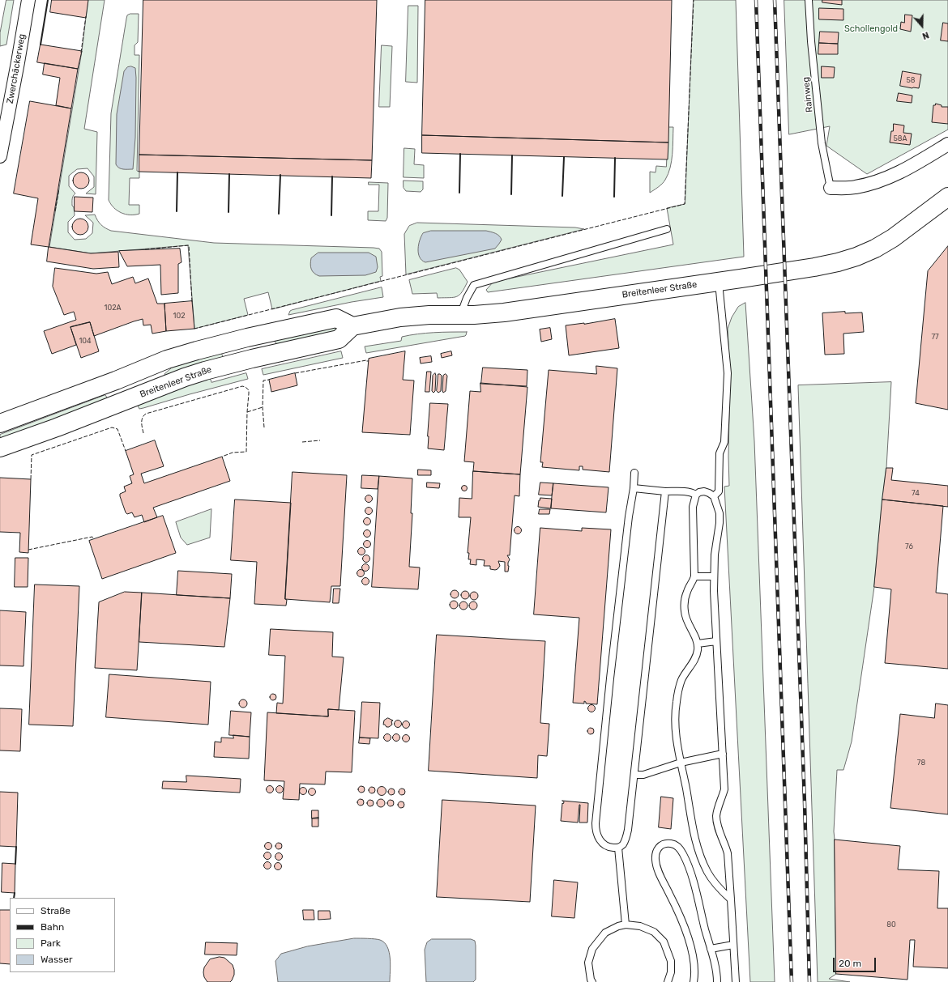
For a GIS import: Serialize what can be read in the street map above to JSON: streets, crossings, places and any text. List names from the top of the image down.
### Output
{
  "streets": {
    "main road": ["Breitenleer Straße"],
    "street": ["Zwerchäckerweg"],
    "lane": ["Rainweg"]
  },
  "parks": ["Schollengold"],
  "house_numbers": [
    "58",
    "58A",
    "102A",
    "102",
    "77",
    "104",
    "74",
    "76",
    "78",
    "80"
  ],
  "legend": [
    "Straße",
    "Bahn",
    "Park",
    "Wasser"
  ],
  "scale_bar": "20 m",
  "north": "bottom"
}
